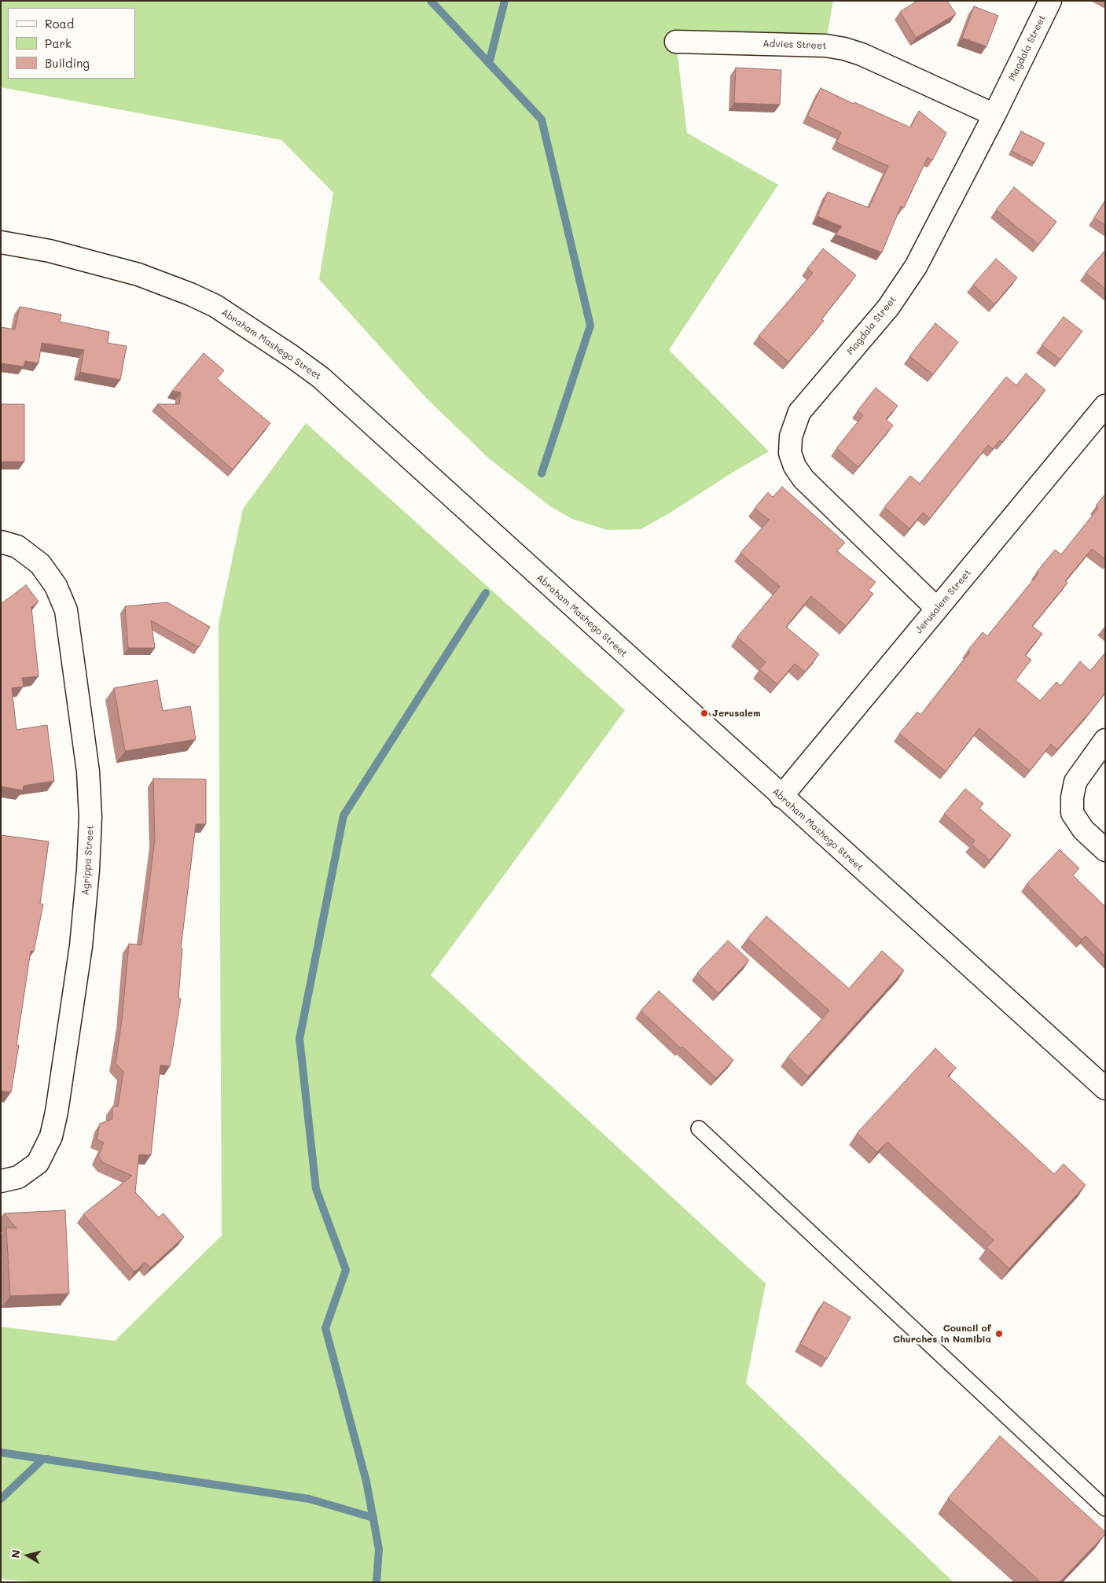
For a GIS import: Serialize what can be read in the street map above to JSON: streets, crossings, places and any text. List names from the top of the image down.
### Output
{
  "streets": {
    "street": [
      "Advies Street",
      "Magdala Street",
      "Abraham Mashego Street",
      "Jerusalem Street",
      "Agrippa Street"
    ]
  },
  "crossings": [
    ["Advies Street", "Magdala Street"],
    ["Magdala Street", "Jerusalem Street"],
    ["Abraham Mashego Street", "Jerusalem Street"]
  ],
  "places": ["Jerusalem", "Council of Churches in Namibia"],
  "legend": ["Road", "Park", "Building"],
  "north": "left"
}
